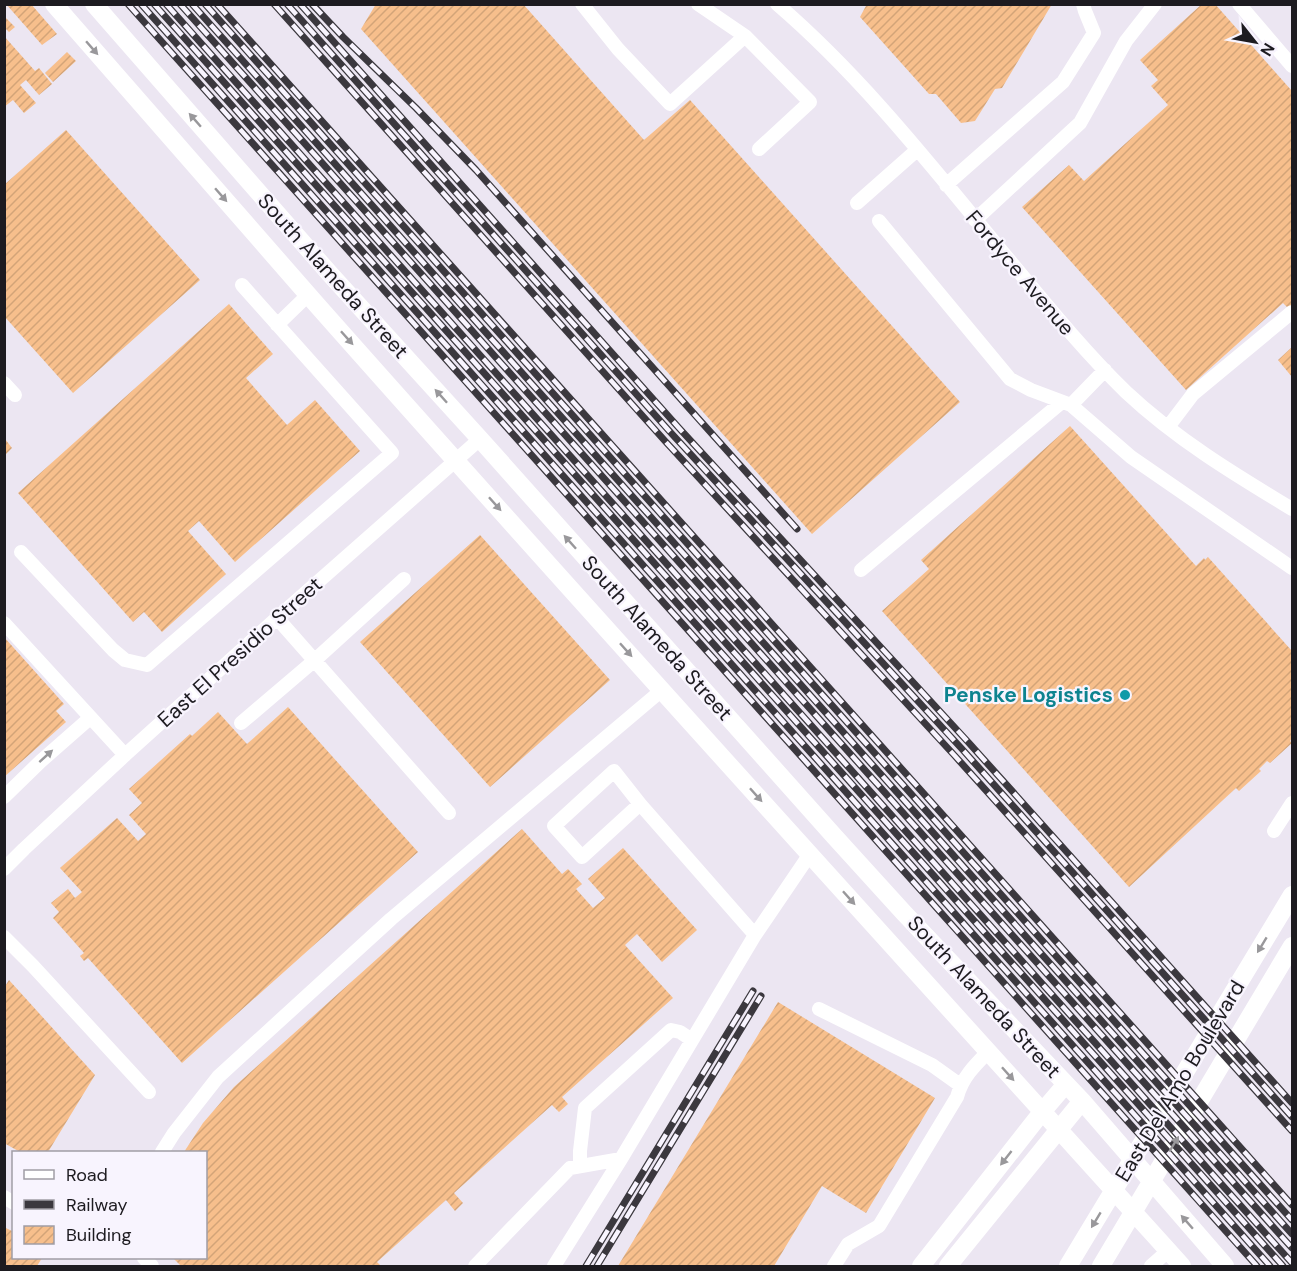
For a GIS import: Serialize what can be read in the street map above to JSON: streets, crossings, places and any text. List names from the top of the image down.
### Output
{
  "streets": {
    "main road": ["South Alameda Street", "East Del Amo Boulevard"],
    "street": ["Fordyce Avenue", "East El Presidio Street"]
  },
  "crossings": [
    ["South Alameda Street", "East El Presidio Street"]
  ],
  "places": ["Penske Logistics"],
  "legend": ["Road", "Railway", "Building"],
  "north": "bottom right"
}
